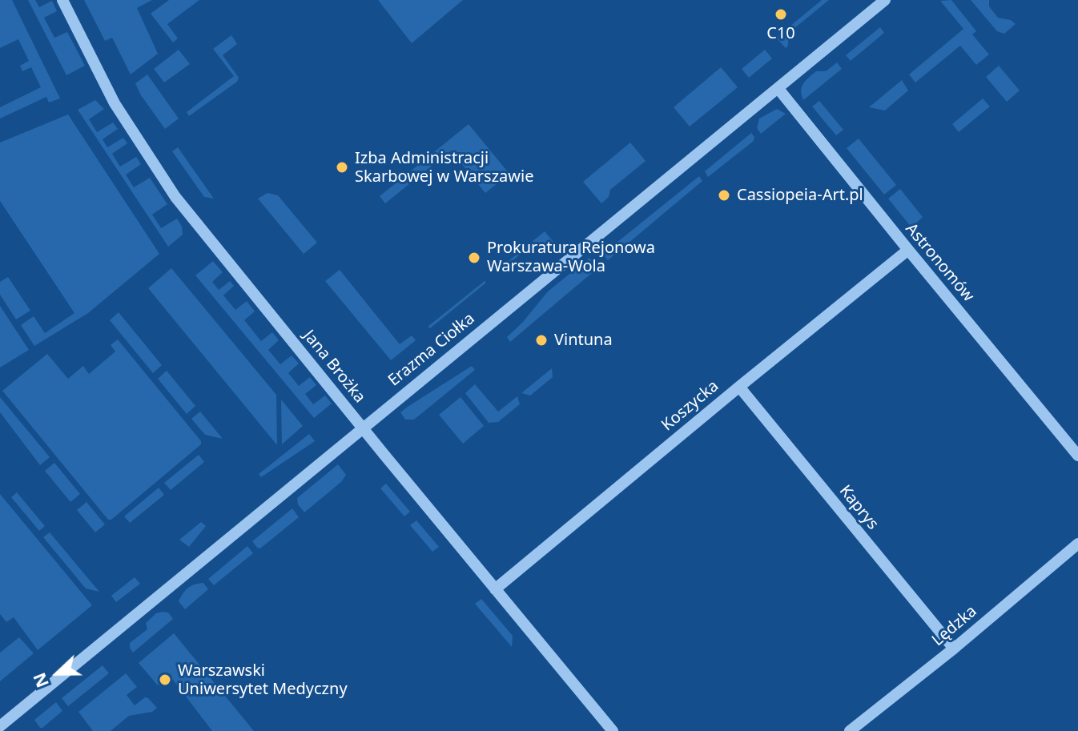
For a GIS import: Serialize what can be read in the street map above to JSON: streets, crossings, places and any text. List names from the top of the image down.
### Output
{
  "streets": {
    "street": [
      "Astronomów",
      "Erazma Ciołka",
      "Jana Brożka",
      "Koszycka",
      "Kaprys",
      "Lędzka"
    ]
  },
  "crossings": [
    ["Astronomów", "Erazma Ciołka"],
    ["Astronomów", "Koszycka"],
    ["Erazma Ciołka", "Jana Brożka"],
    ["Jana Brożka", "Koszycka"],
    ["Koszycka", "Kaprys"],
    ["Kaprys", "Lędzka"]
  ],
  "places": [
    "C10",
    "Izba Administracji Skarbowej w Warszawie",
    "Cassiopeia-Art.pl",
    "Prokuratura Rejonowa Warszawa-Wola",
    "Vintuna",
    "Warszawski Uniwersytet Medyczny"
  ],
  "north": "left"
}
